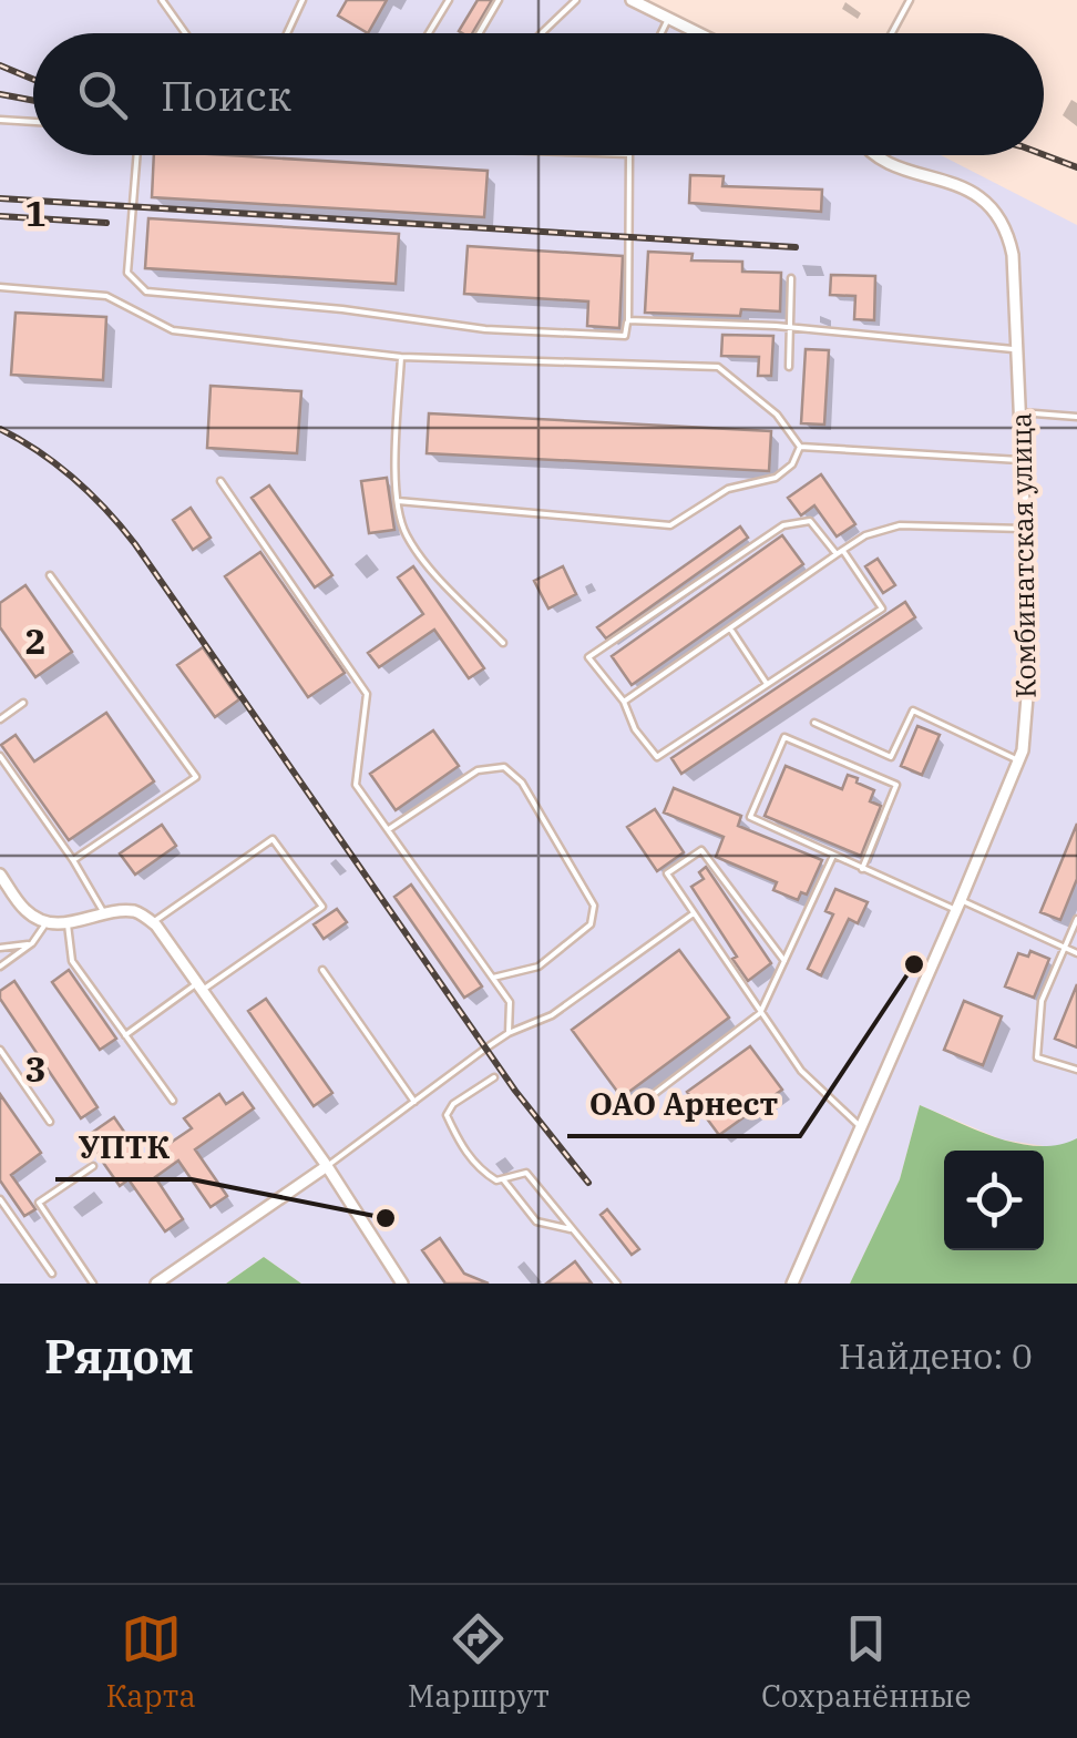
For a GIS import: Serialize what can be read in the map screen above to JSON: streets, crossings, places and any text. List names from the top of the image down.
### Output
{
  "streets": {
    "street": ["Комбинатская улица"]
  },
  "places": ["ОАО Арнест", "УПТК"],
  "page": {
    "search": "Поиск",
    "heading": ["Рядом", "Найдено: 0"],
    "nav": ["Карта", "Маршрут", "Сохранённые"]
  },
  "grid": {
    "rows": ["1", "2", "3"]
  }
}
